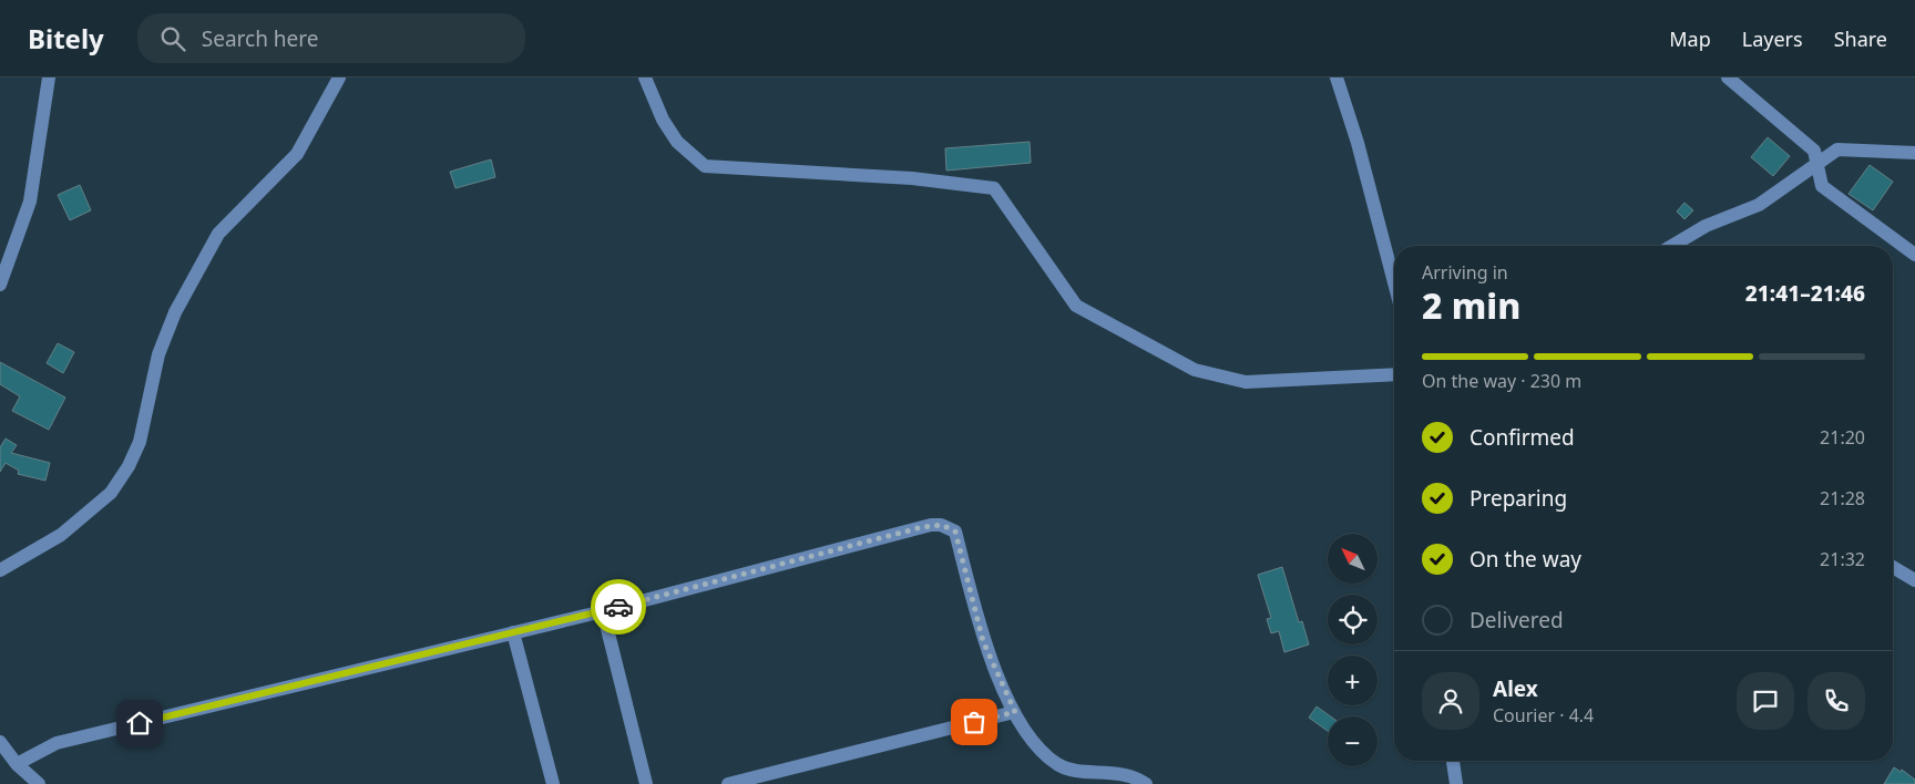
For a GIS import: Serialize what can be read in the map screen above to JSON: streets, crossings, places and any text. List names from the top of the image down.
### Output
{
  "north": "top left",
  "page": {
    "header": "Bitely",
    "search": "Search here",
    "nav": ["Map", "Layers", "Share"],
    "heading": ["2 min", "Arriving in", "21:41–21:46"],
    "panel": ["Alex", "Courier · 4.4"],
    "bar": "On the way · 230 m",
    "list": [
      ["Confirmed", "21:20"],
      ["Preparing", "21:28"],
      ["On the way", "21:32"],
      "Delivered"
    ],
    "map_buttons": ["+", "−"]
  }
}
